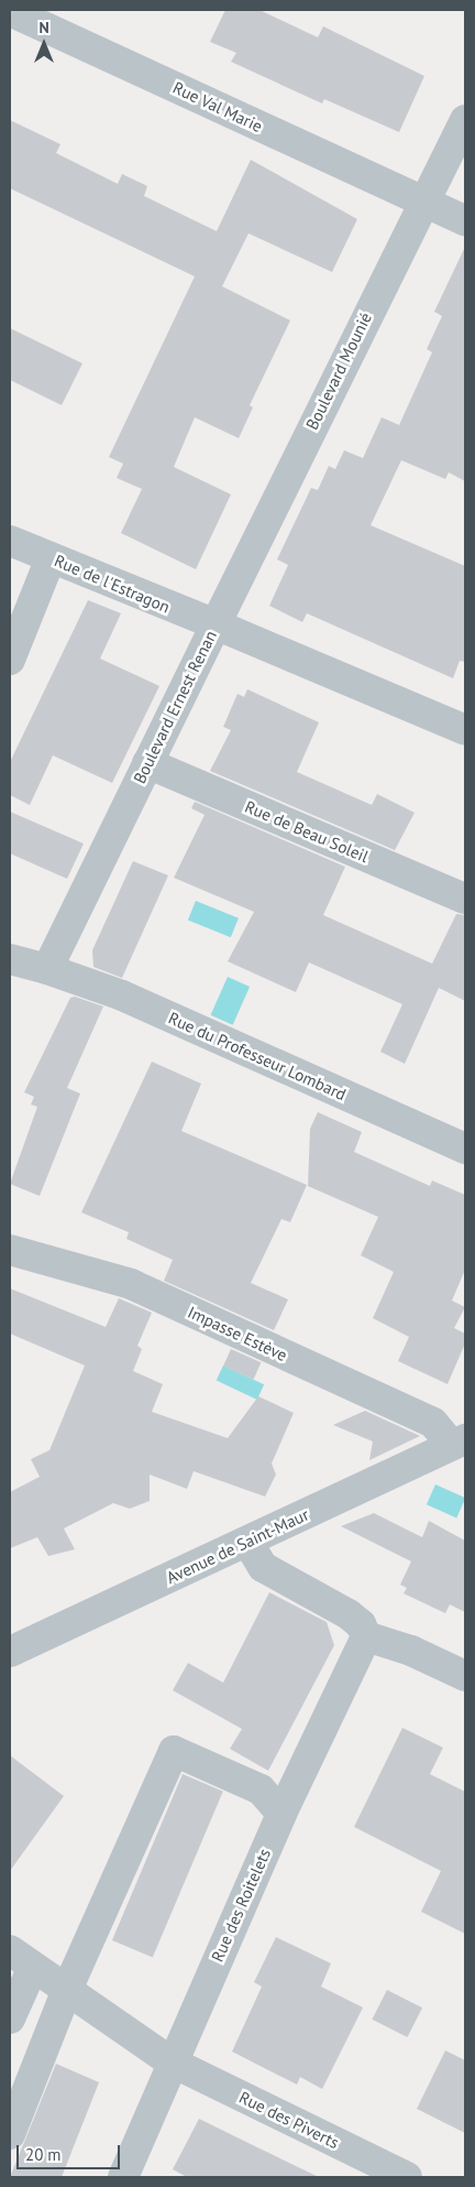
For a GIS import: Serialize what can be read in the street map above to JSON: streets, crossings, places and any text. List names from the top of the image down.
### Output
{
  "streets": {
    "street": [
      "Rue Val Marie",
      "Boulevard Mounié",
      "Rue de l'Estragon",
      "Boulevard Ernest Renan",
      "Rue de Beau Soleil",
      "Rue du Professeur Lombard",
      "Impasse Estève",
      "Avenue de Saint-Maur",
      "Rue des Roitelets",
      "Rue des Piverts"
    ]
  },
  "crossings": [
    ["Rue Val Marie", "Boulevard Mounié"],
    ["Boulevard Mounié", "Rue de l'Estragon"],
    ["Boulevard Mounié", "Boulevard Ernest Renan"],
    ["Rue de l'Estragon", "Boulevard Ernest Renan"],
    ["Boulevard Ernest Renan", "Rue de Beau Soleil"],
    ["Boulevard Ernest Renan", "Rue du Professeur Lombard"],
    ["Impasse Estève", "Avenue de Saint-Maur"],
    ["Rue des Roitelets", "Rue des Piverts"]
  ],
  "scale_bar": "20 m",
  "north": "top"
}
